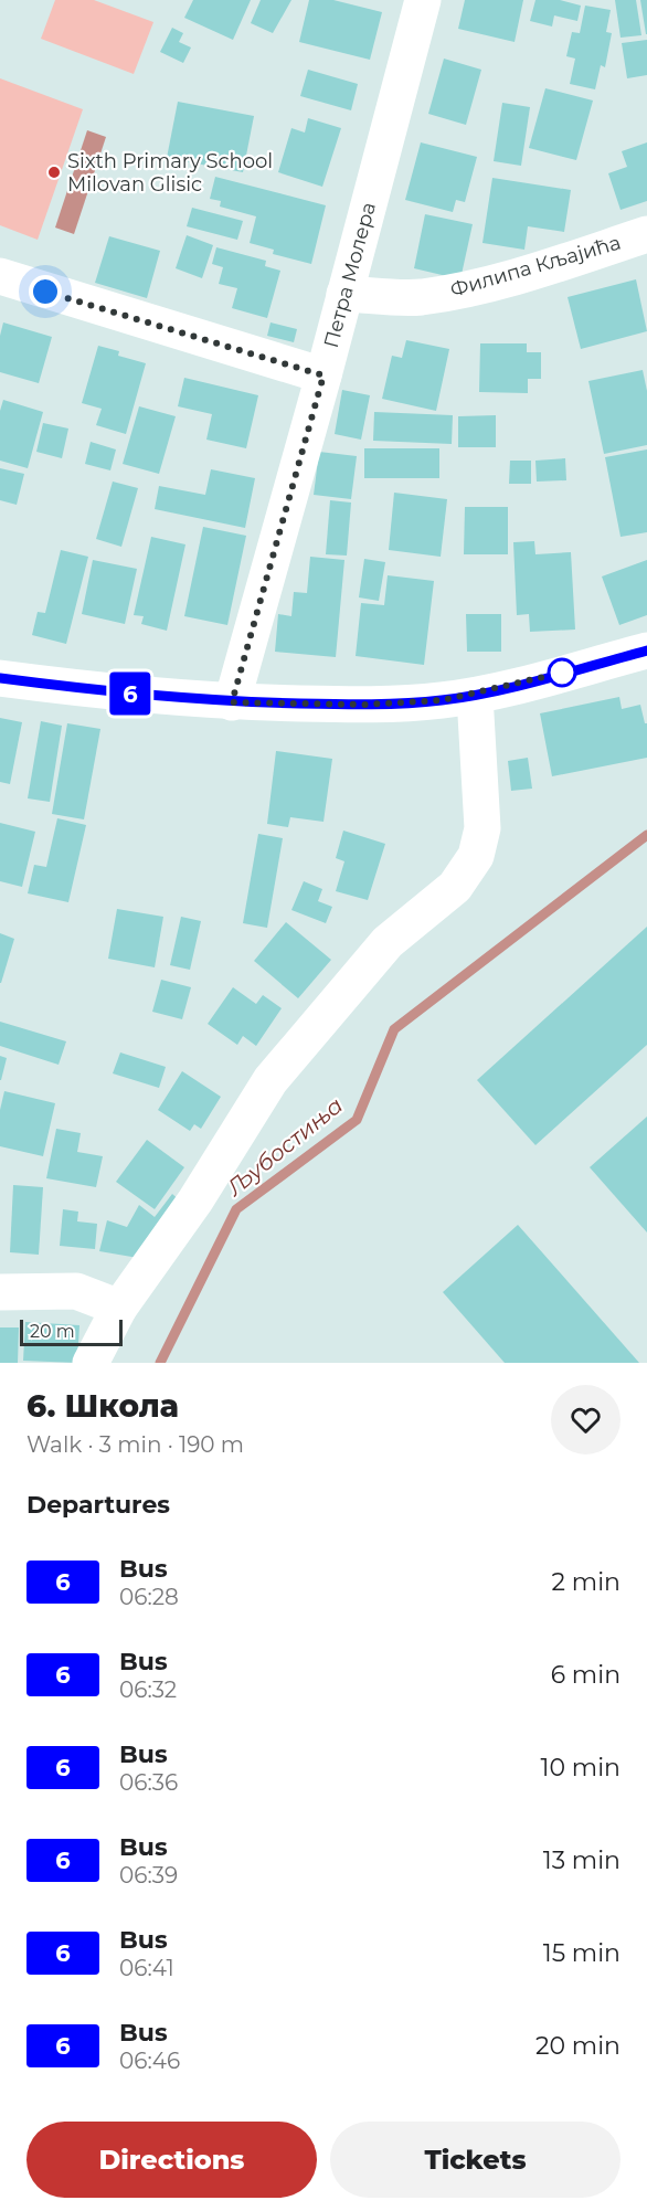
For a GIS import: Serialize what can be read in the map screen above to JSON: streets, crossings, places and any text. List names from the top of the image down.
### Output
{
  "streets": {
    "street": ["Филипа Кљајића", "Петра Молера"]
  },
  "crossings": [
    ["Филипа Кљајића", "Петра Молера"]
  ],
  "water": ["Љубостиња"],
  "places": ["Sixth Primary School Milovan Glisic"],
  "lines": ["bus line 6"],
  "scale_bar": "20 m",
  "page": {
    "on_map": "6",
    "scale": "20 m",
    "heading": [
      ["6. Школа", "Walk · 3 min · 190 m"],
      "Departures"
    ],
    "list": [
      {
        "mark": "6",
        "name": "Bus",
        "note": "06:28",
        "value": "2 min"
      },
      {
        "mark": "6",
        "name": "Bus",
        "note": "06:32",
        "value": "6 min"
      },
      {
        "mark": "6",
        "name": "Bus",
        "note": "06:36",
        "value": "10 min"
      },
      {
        "mark": "6",
        "name": "Bus",
        "note": "06:39",
        "value": "13 min"
      },
      {
        "mark": "6",
        "name": "Bus",
        "note": "06:41",
        "value": "15 min"
      },
      {
        "mark": "6",
        "name": "Bus",
        "note": "06:46",
        "value": "20 min"
      }
    ],
    "buttons": ["Directions", "Tickets"]
  }
}
